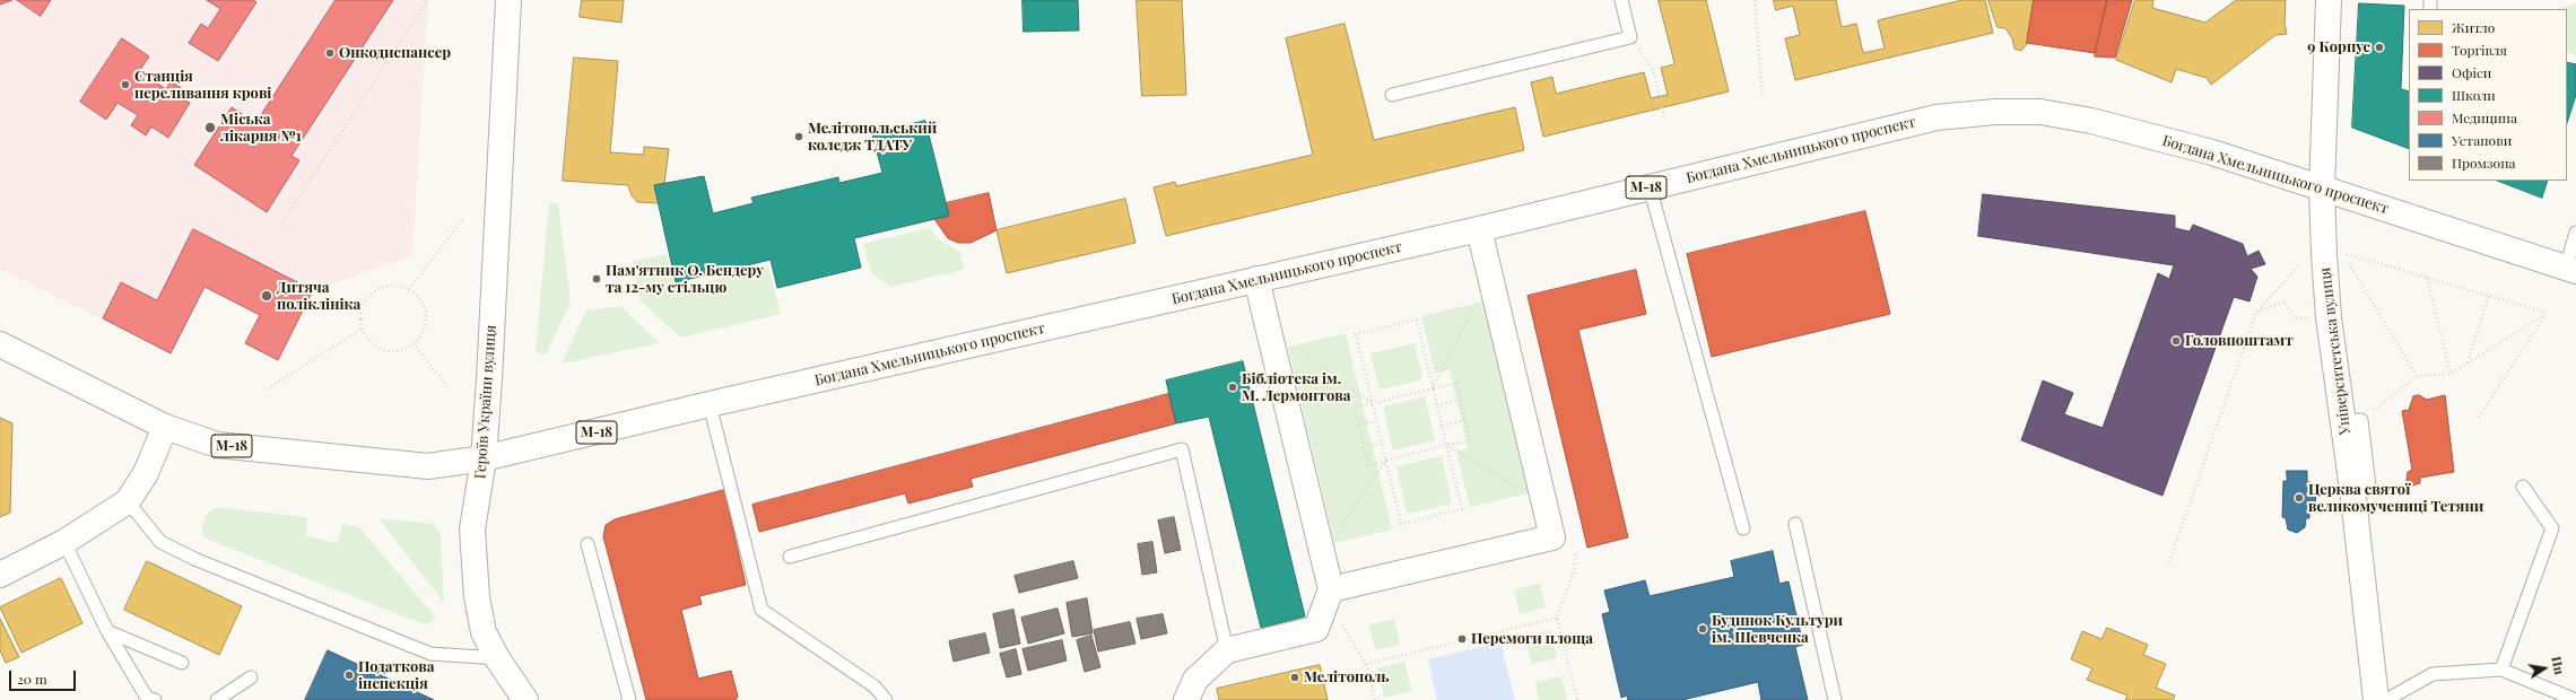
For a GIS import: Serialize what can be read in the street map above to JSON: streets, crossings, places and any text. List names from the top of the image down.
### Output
{
  "streets": {
    "main road": [
      "Богдана Хмельницького проспект",
      "М-18",
      "Університетська вулиця",
      "Героїв України вулиця"
    ]
  },
  "crossings": [
    ["Богдана Хмельницького проспект", "Університетська вулиця"],
    ["Богдана Хмельницького проспект", "Героїв України вулиця"]
  ],
  "places": [
    "9 Корпус",
    "Онкодиспансер",
    "Станція переливання крові",
    "Міська лікарня №1",
    "Мелітопольський коледж ТДАТУ",
    "Пам'ятник О. Бендеру та 12-му стільцю",
    "Дитяча поліклініка",
    "Головпоштамт",
    "Бібліотека ім. М. Лермонтова",
    "Церква святої великомучениці Тетяни",
    "Будинок Культури ім. Шевченка",
    "Перемоги площа",
    "Податкова інспекція",
    "Мелітополь"
  ],
  "legend": [
    "Житло",
    "Торгівля",
    "Офіси",
    "Школи",
    "Медицина",
    "Установи",
    "Промзона"
  ],
  "scale_bar": "20 m",
  "north": "right"
}
